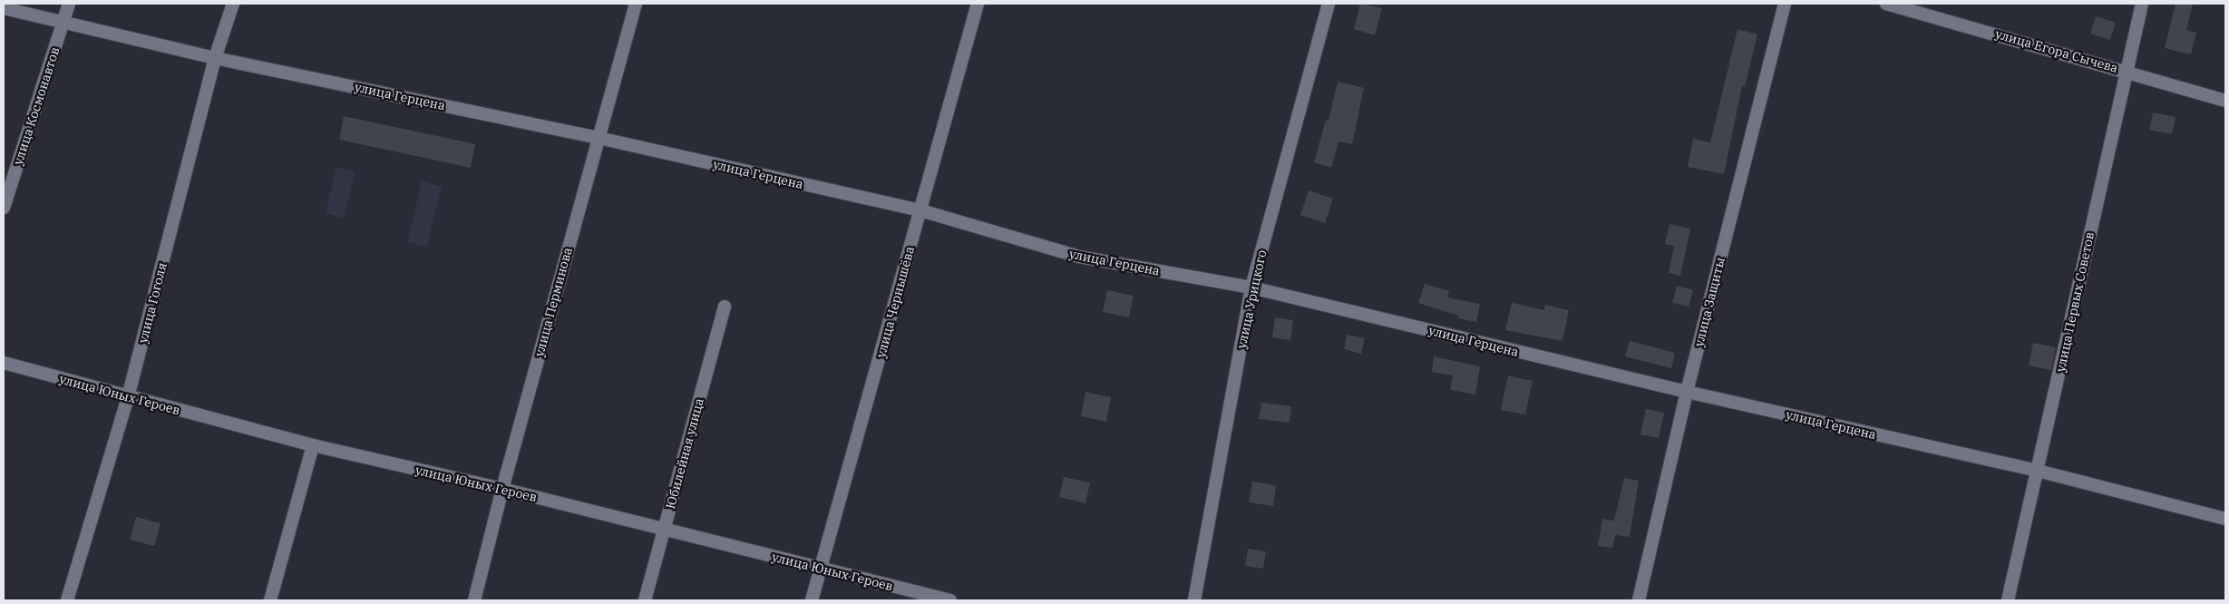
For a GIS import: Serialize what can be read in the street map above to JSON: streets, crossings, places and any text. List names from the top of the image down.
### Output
{
  "streets": {
    "street": [
      "улица Егора Сычева",
      "улица Герцена",
      "улица Космонавтов",
      "улица Урицкого",
      "улица Перминова",
      "улица Чернышёва",
      "улица Защиты",
      "улица Первых Советов",
      "улица Гоголя",
      "улица Юных Героев",
      "Юбилейная улица"
    ]
  },
  "crossings": [
    ["улица Егора Сычева", "улица Первых Советов"],
    ["улица Герцена", "улица Космонавтов"],
    ["улица Герцена", "улица Урицкого"],
    ["улица Герцена", "улица Перминова"],
    ["улица Герцена", "улица Чернышёва"],
    ["улица Герцена", "улица Защиты"],
    ["улица Герцена", "улица Первых Советов"],
    ["улица Герцена", "улица Гоголя"],
    ["улица Перминова", "улица Юных Героев"],
    ["улица Чернышёва", "улица Юных Героев"],
    ["улица Гоголя", "улица Юных Героев"],
    ["улица Юных Героев", "Юбилейная улица"]
  ]
}
